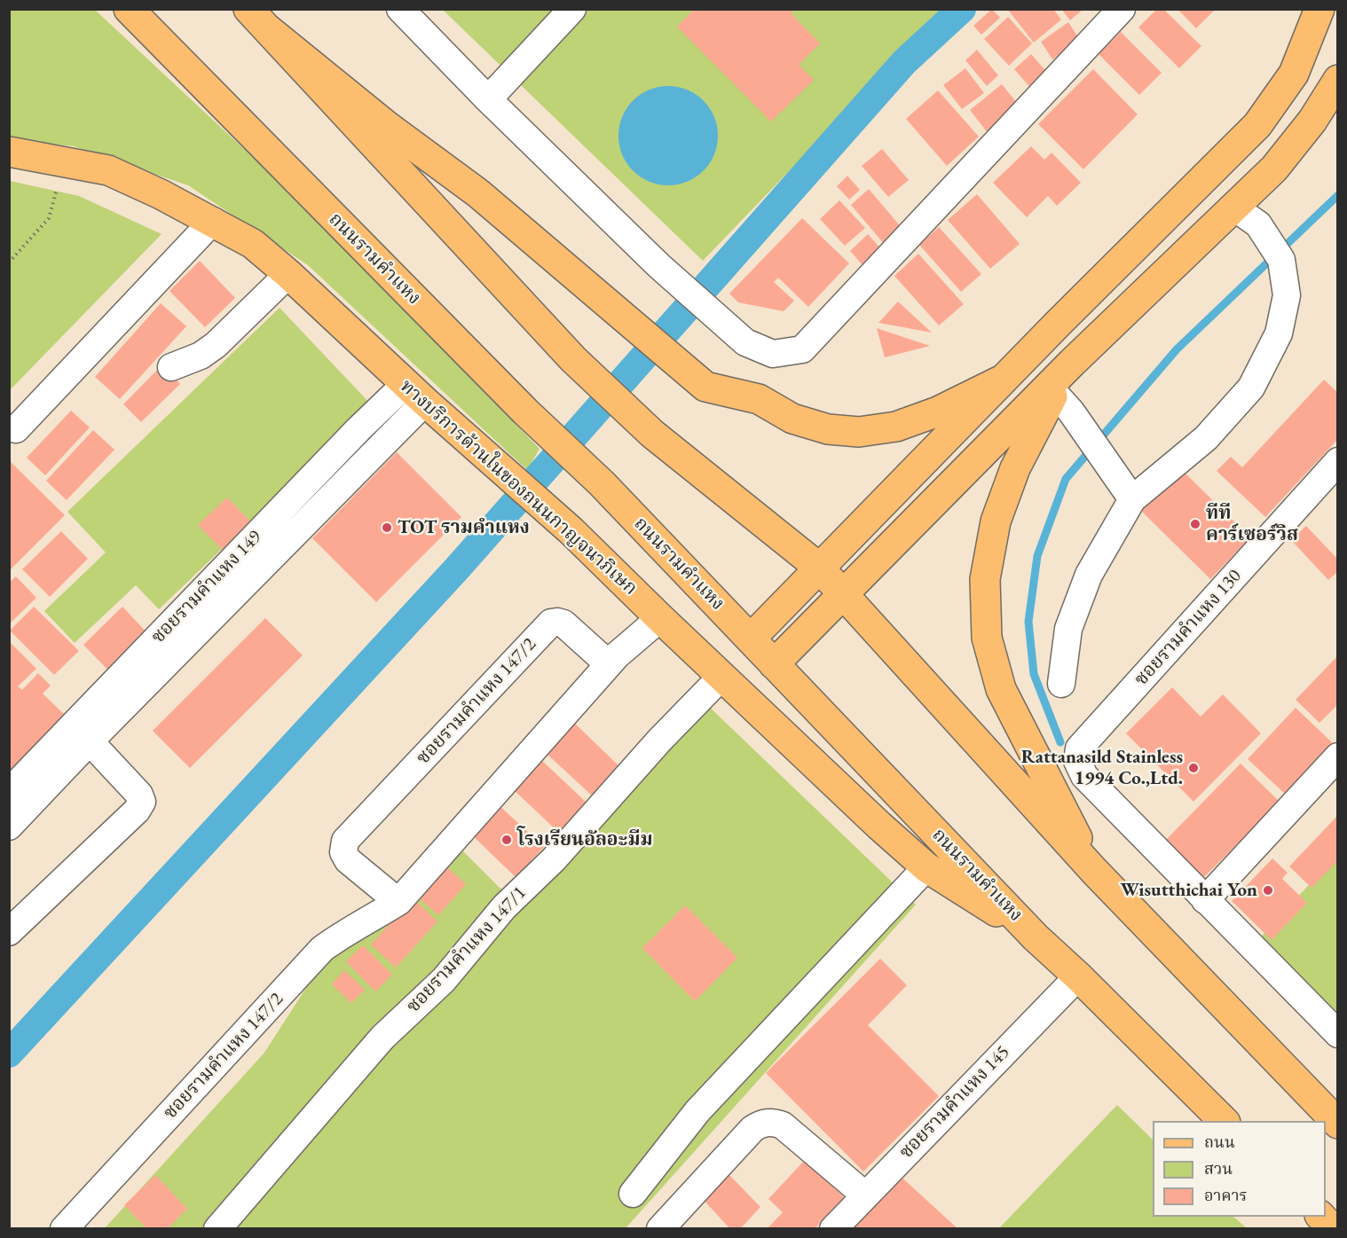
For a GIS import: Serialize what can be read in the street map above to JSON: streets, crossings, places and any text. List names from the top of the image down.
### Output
{
  "streets": {
    "main road": ["ถนนรามคำแหง", "ทางบริการด้านในของถนนกาญจนาภิเษก"],
    "street": [
      "ซอยรามคำแหง 149",
      "ซอยรามคำแหง 130",
      "ซอยรามคำแหง 147/2",
      "ซอยรามคำแหง 147/1",
      "ซอยรามคำแหง 145"
    ]
  },
  "crossings": [
    ["ถนนรามคำแหง", "ทางบริการด้านในของถนนกาญจนาภิเษก"],
    ["ถนนรามคำแหง", "ซอยรามคำแหง 145"],
    ["ทางบริการด้านในของถนนกาญจนาภิเษก", "ซอยรามคำแหง 149"],
    ["ทางบริการด้านในของถนนกาญจนาภิเษก", "ซอยรามคำแหง 147/2"],
    ["ทางบริการด้านในของถนนกาญจนาภิเษก", "ซอยรามคำแหง 147/1"]
  ],
  "places": [
    "ทีที คาร์เซอร์วิส",
    "TOT รามคำแหง",
    "Rattanasild Stainless 1994 Co.,Ltd.",
    "โรงเรียนอัลอะมีม",
    "Wisutthichai Yon"
  ],
  "legend": ["ถนน", "สวน", "อาคาร"]
}
